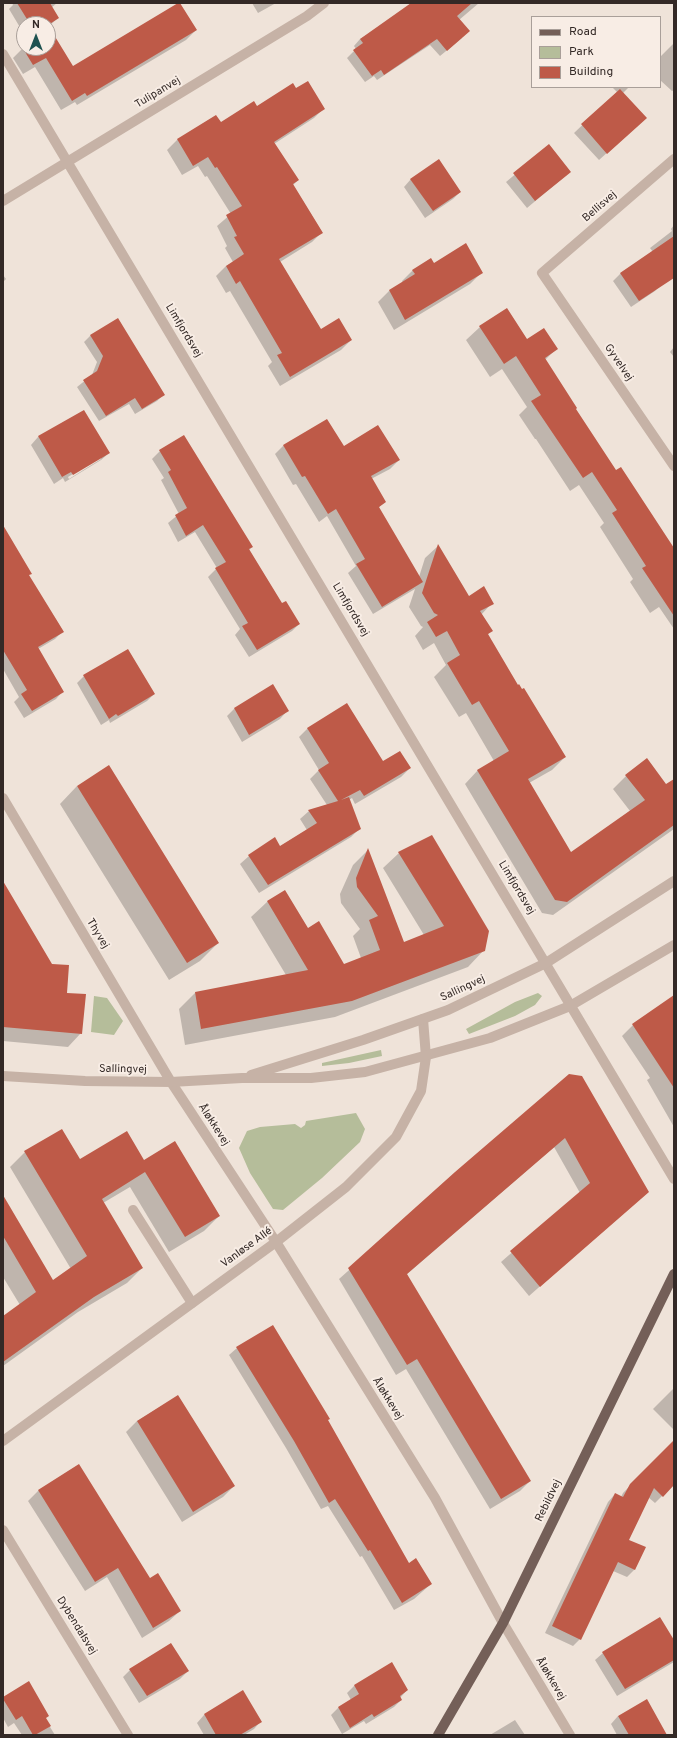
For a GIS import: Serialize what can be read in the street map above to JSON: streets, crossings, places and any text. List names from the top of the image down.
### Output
{
  "streets": {
    "main road": ["Rebildvej"],
    "street": [
      "Tulipanvej",
      "Bellisvej",
      "Limfjordsvej",
      "Gyvelvej",
      "Thyvej",
      "Sallingvej",
      "Åløkkevej",
      "Vanløse Allé",
      "Dybendalsvej"
    ]
  },
  "crossings": [
    ["Tulipanvej", "Limfjordsvej"],
    ["Bellisvej", "Gyvelvej"],
    ["Limfjordsvej", "Sallingvej"],
    ["Thyvej", "Sallingvej"],
    ["Thyvej", "Åløkkevej"],
    ["Sallingvej", "Åløkkevej"],
    ["Sallingvej", "Vanløse Allé"],
    ["Åløkkevej", "Vanløse Allé"],
    ["Åløkkevej", "Rebildvej"]
  ],
  "legend": ["Road", "Park", "Building"],
  "north": "top"
}
